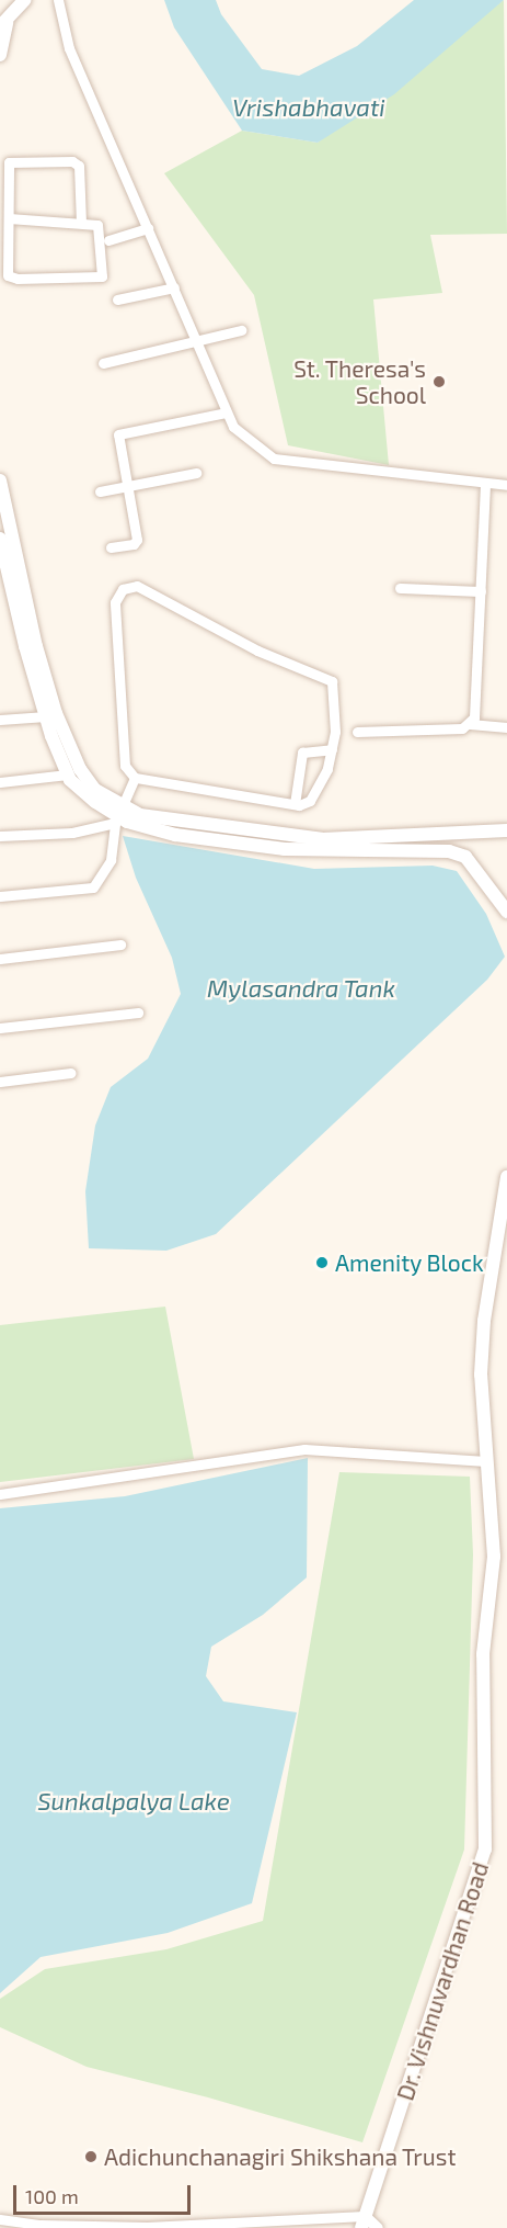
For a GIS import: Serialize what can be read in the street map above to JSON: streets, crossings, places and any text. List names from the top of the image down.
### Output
{
  "streets": {
    "main road": ["Dr. Vishnuvardhan Road"]
  },
  "water": ["Vrishabhavati", "Mylasandra Tank", "Sunkalpalya Lake"],
  "places": ["St. Theresa's School", "Amenity Block", "Adichunchanagiri Shikshana Trust"],
  "scale_bar": "100 m"
}
